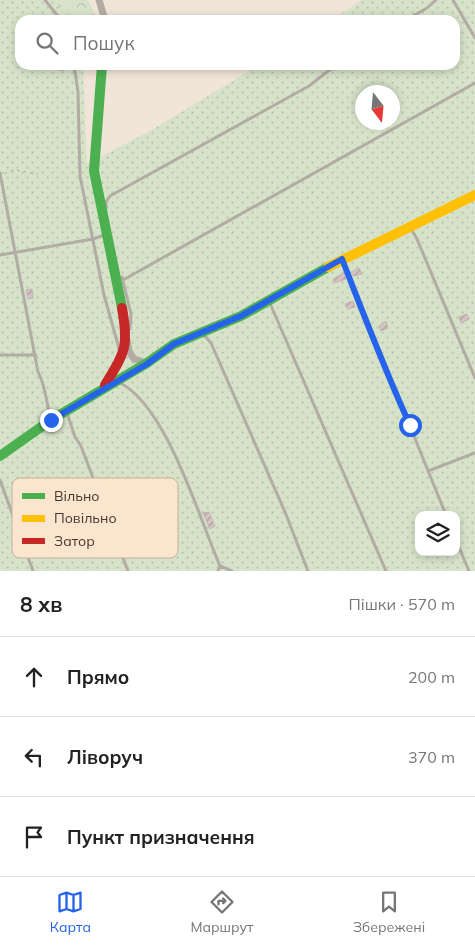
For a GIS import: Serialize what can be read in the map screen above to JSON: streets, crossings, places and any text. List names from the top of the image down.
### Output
{
  "legend": ["Вільно", "Повільно", "Затор"],
  "north": "bottom",
  "page": {
    "search": "Пошук",
    "heading": ["8 хв", "Пішки · 570 m"],
    "list": [
      ["Прямо", "200 m"],
      ["Ліворуч", "370 m"],
      "Пункт призначення"
    ],
    "nav": ["Карта", "Маршрут", "Збережені"]
  }
}
